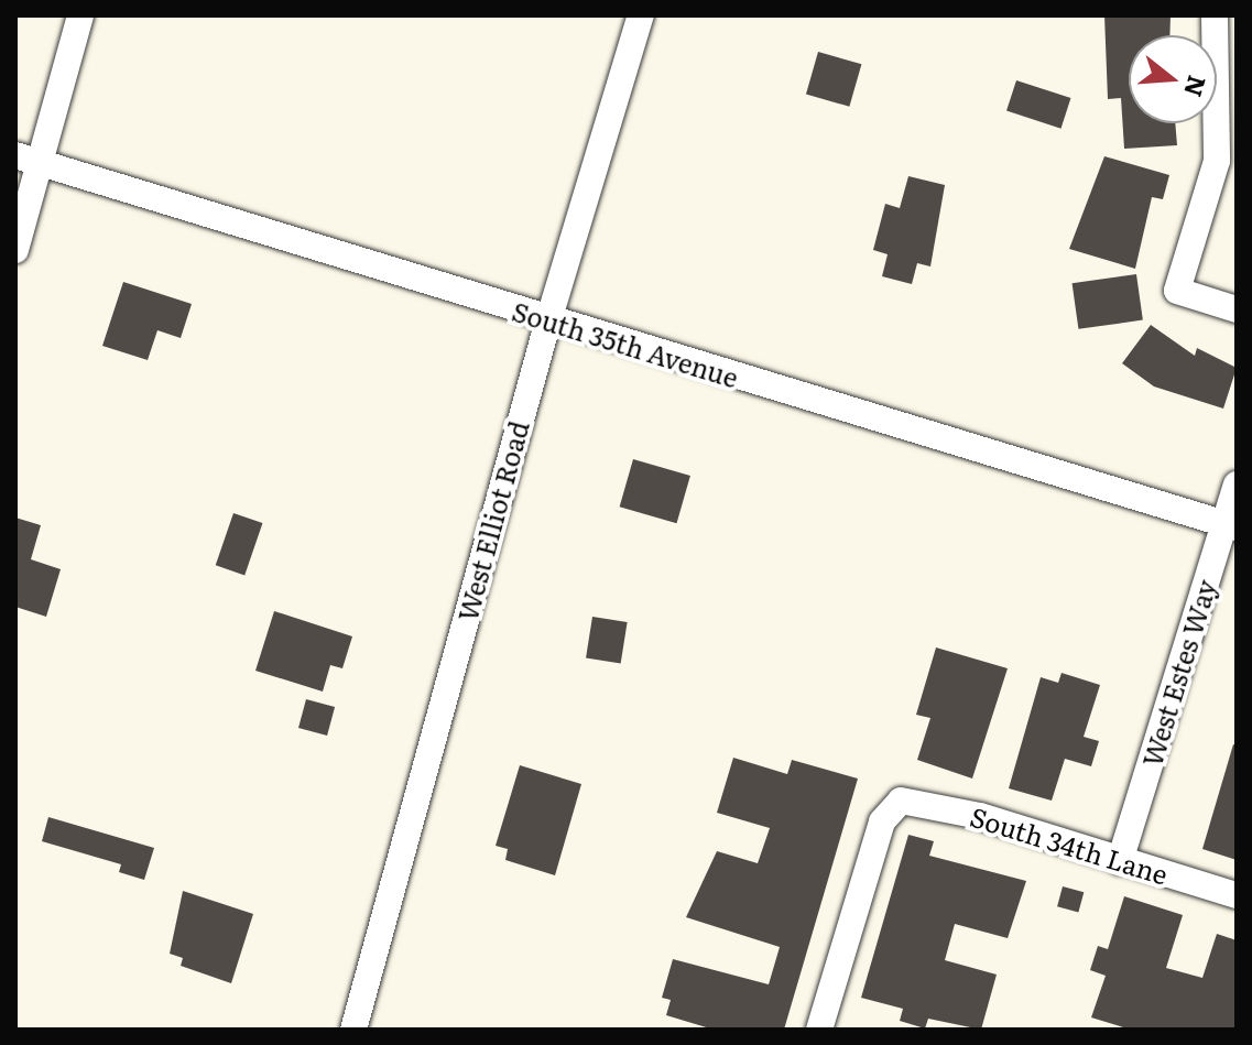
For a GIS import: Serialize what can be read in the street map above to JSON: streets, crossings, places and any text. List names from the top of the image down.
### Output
{
  "streets": {
    "street": [
      "South 35th Avenue",
      "West Elliot Road",
      "West Estes Way",
      "South 34th Lane"
    ]
  },
  "crossings": [
    ["South 35th Avenue", "West Elliot Road"],
    ["South 35th Avenue", "West Estes Way"],
    ["West Estes Way", "South 34th Lane"]
  ],
  "north": "right"
}
